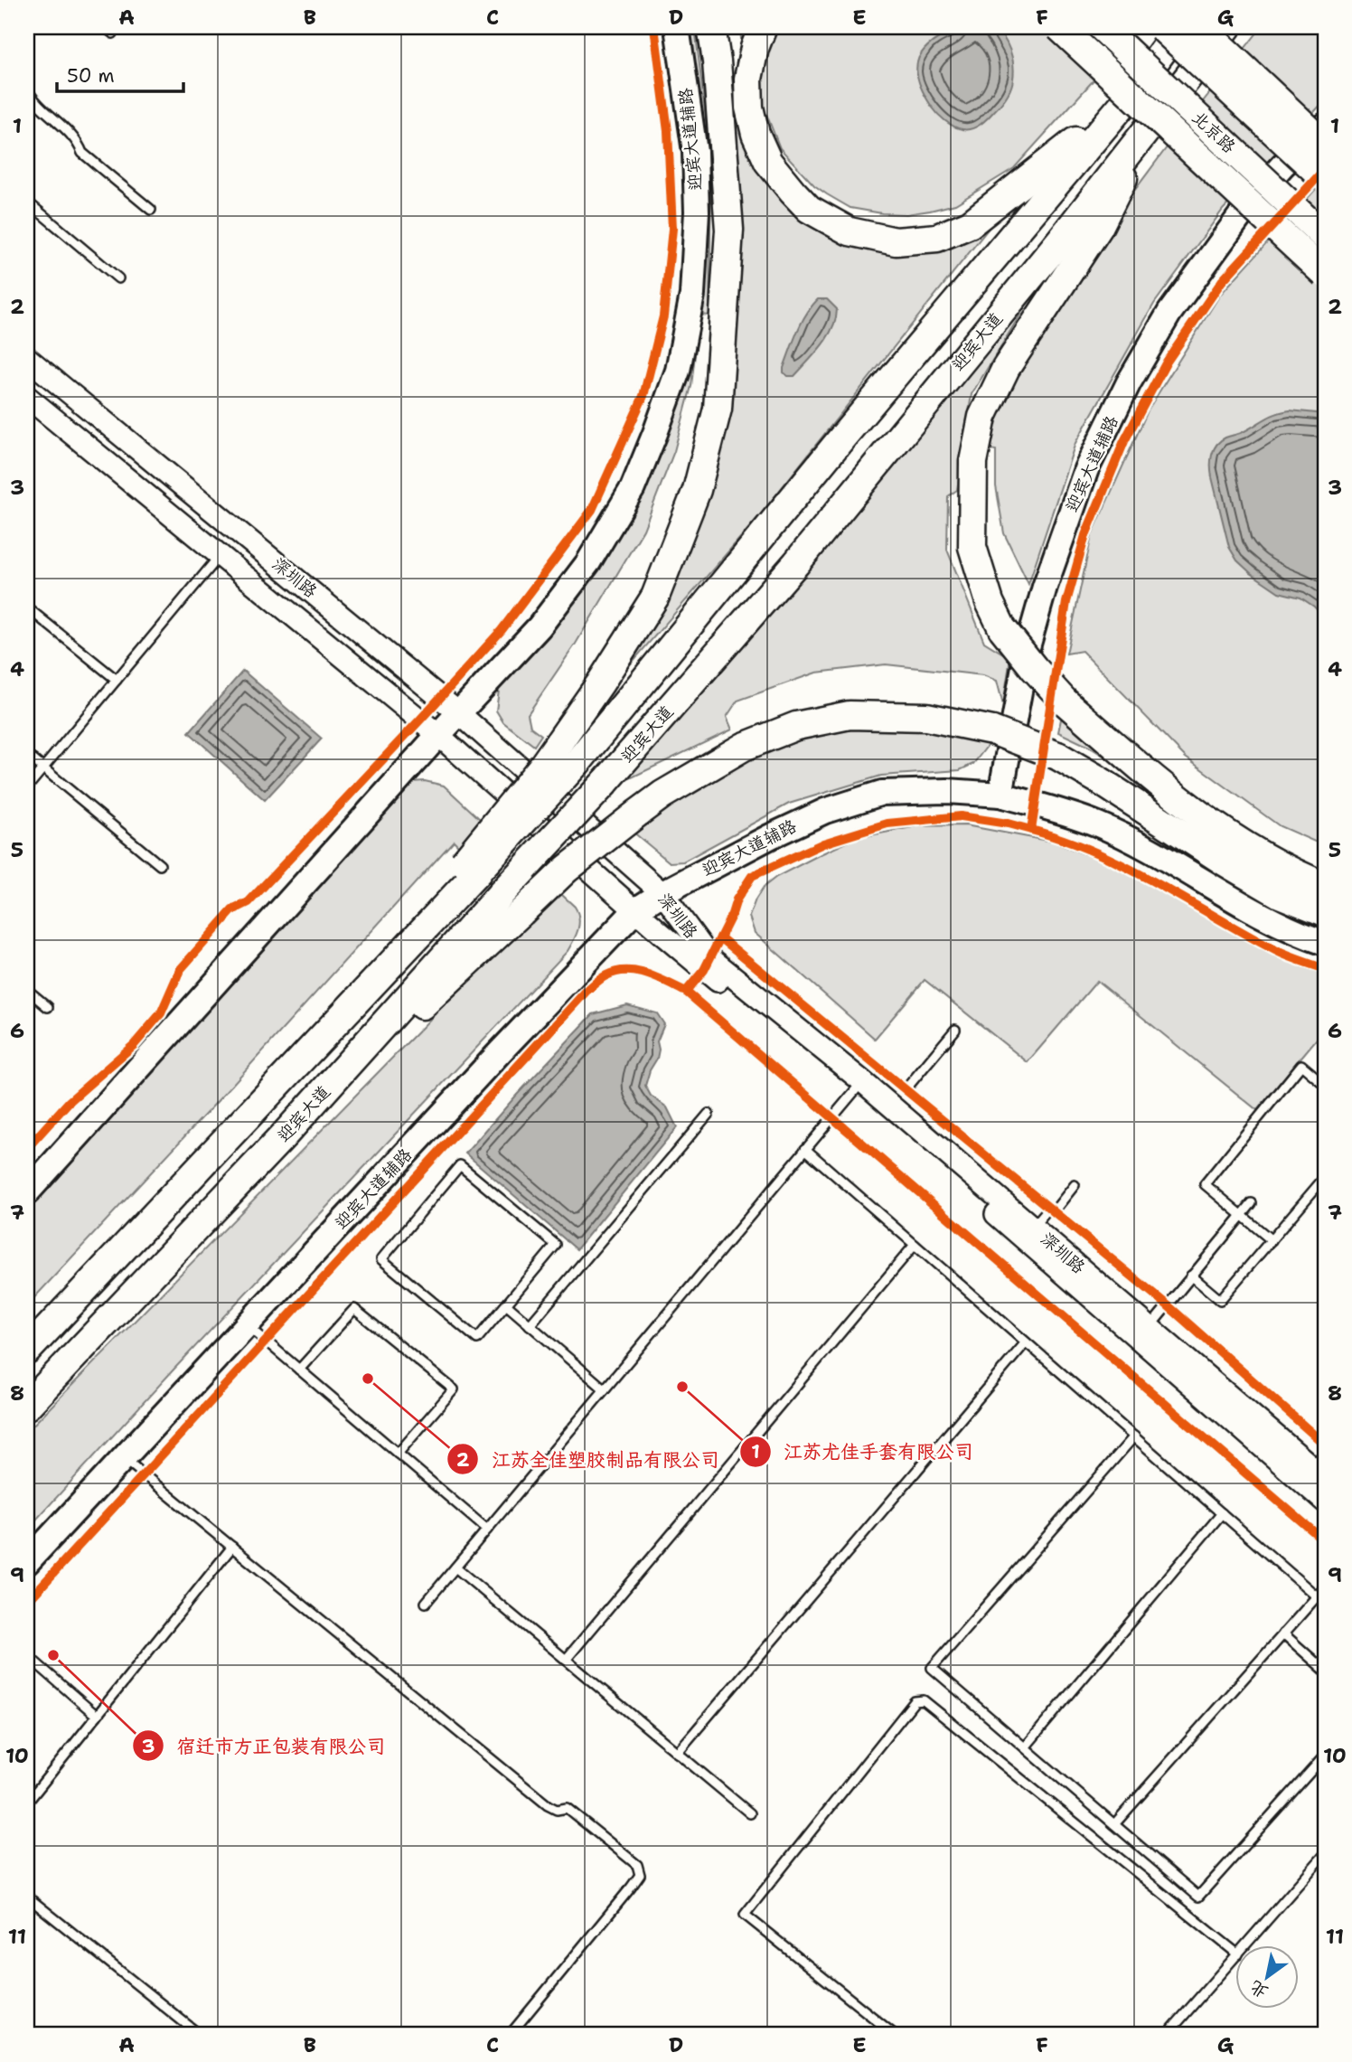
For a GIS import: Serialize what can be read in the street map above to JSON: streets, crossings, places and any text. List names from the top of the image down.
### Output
{
  "streets": {
    "highway": ["北京路", "迎宾大道"],
    "main road": ["迎宾大道辅路"],
    "street": ["深圳路"]
  },
  "crossings": [
    ["迎宾大道辅路", "深圳路"]
  ],
  "places": ["江苏全佳塑胶制品有限公司", "江苏尤佳手套有限公司", "宿迁市方正包装有限公司"],
  "scale_bar": "50 m",
  "north": "bottom left",
  "grid": {
    "columns": [
      "A",
      "B",
      "C",
      "D",
      "E",
      "F",
      "G"
    ],
    "rows": [
      "1",
      "2",
      "3",
      "4",
      "5",
      "6",
      "7",
      "8",
      "9",
      "10",
      "11"
    ]
  }
}
